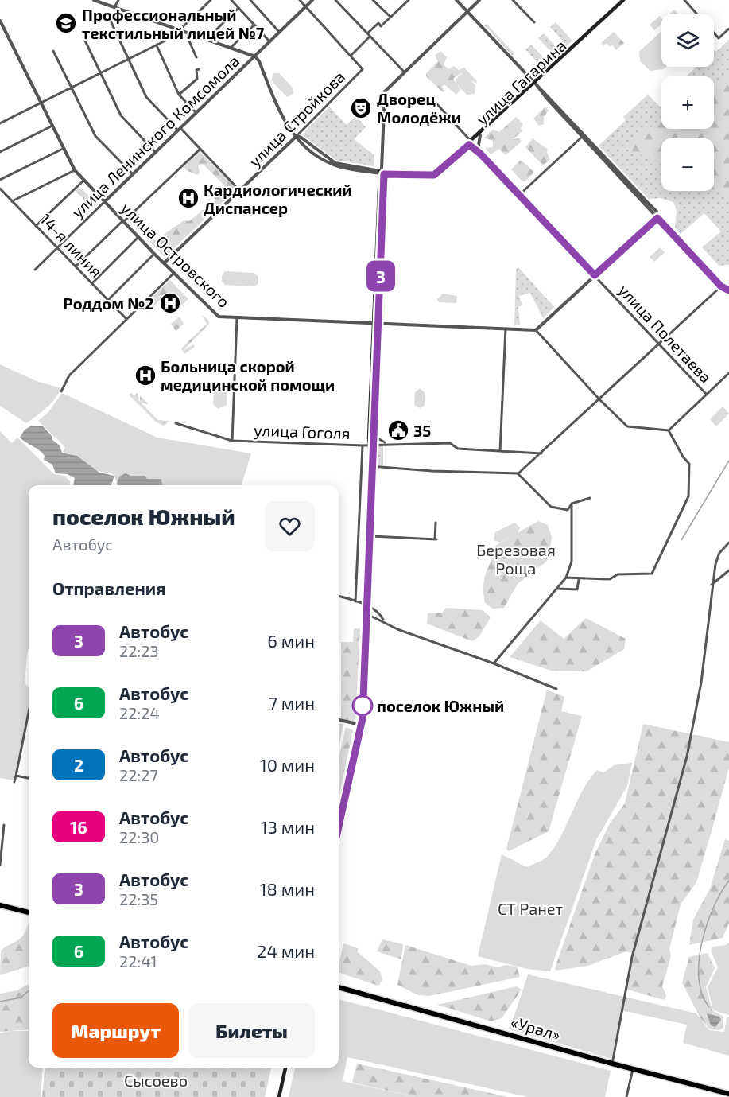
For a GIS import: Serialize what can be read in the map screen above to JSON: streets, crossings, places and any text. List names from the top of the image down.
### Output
{
  "streets": {
    "highway": ["«Урал»"],
    "main road": ["улица Гагарина"],
    "street": [
      "улица Стройкова",
      "улица Ленинского Комсомола",
      "14-я линия",
      "улица Островского",
      "улица Полетаева",
      "улица Гоголя"
    ]
  },
  "crossings": [
    ["улица Гагарина", "улица Стройкова"],
    ["улица Гагарина", "улица Ленинского Комсомола"],
    ["улица Гагарина", "улица Полетаева"],
    ["улица Стройкова", "улица Островского"],
    ["улица Ленинского Комсомола", "14-я линия"],
    ["улица Ленинского Комсомола", "улица Островского"]
  ],
  "parks": ["Березовая Роща", "СТ Ранет", "Сысоево"],
  "places": {
    "school or university": ["Профессиональный текстильный лицей №7"],
    "theatre": ["Дворец Молодёжи"],
    "hospital": ["Кардиологический Диспансер", "Роддом №2", "Больница скорой медицинской помощи"],
    "public building": ["35"],
    "other": ["поселок Южный"]
  },
  "lines": ["bus line 3"],
  "page": {
    "on_map": "3",
    "map_buttons": ["+", "−"],
    "heading": [
      ["поселок Южный", "Автобус"],
      "Отправления"
    ],
    "list": [
      {
        "mark": "3",
        "name": "Автобус",
        "note": "22:23",
        "value": "6 мин"
      },
      {
        "mark": "6",
        "name": "Автобус",
        "note": "22:24",
        "value": "7 мин"
      },
      {
        "mark": "2",
        "name": "Автобус",
        "note": "22:27",
        "value": "10 мин"
      },
      {
        "mark": "16",
        "name": "Автобус",
        "note": "22:30",
        "value": "13 мин"
      },
      {
        "mark": "3",
        "name": "Автобус",
        "note": "22:35",
        "value": "18 мин"
      },
      {
        "mark": "6",
        "name": "Автобус",
        "note": "22:41",
        "value": "24 мин"
      }
    ],
    "buttons": ["Маршрут", "Билеты"]
  }
}
